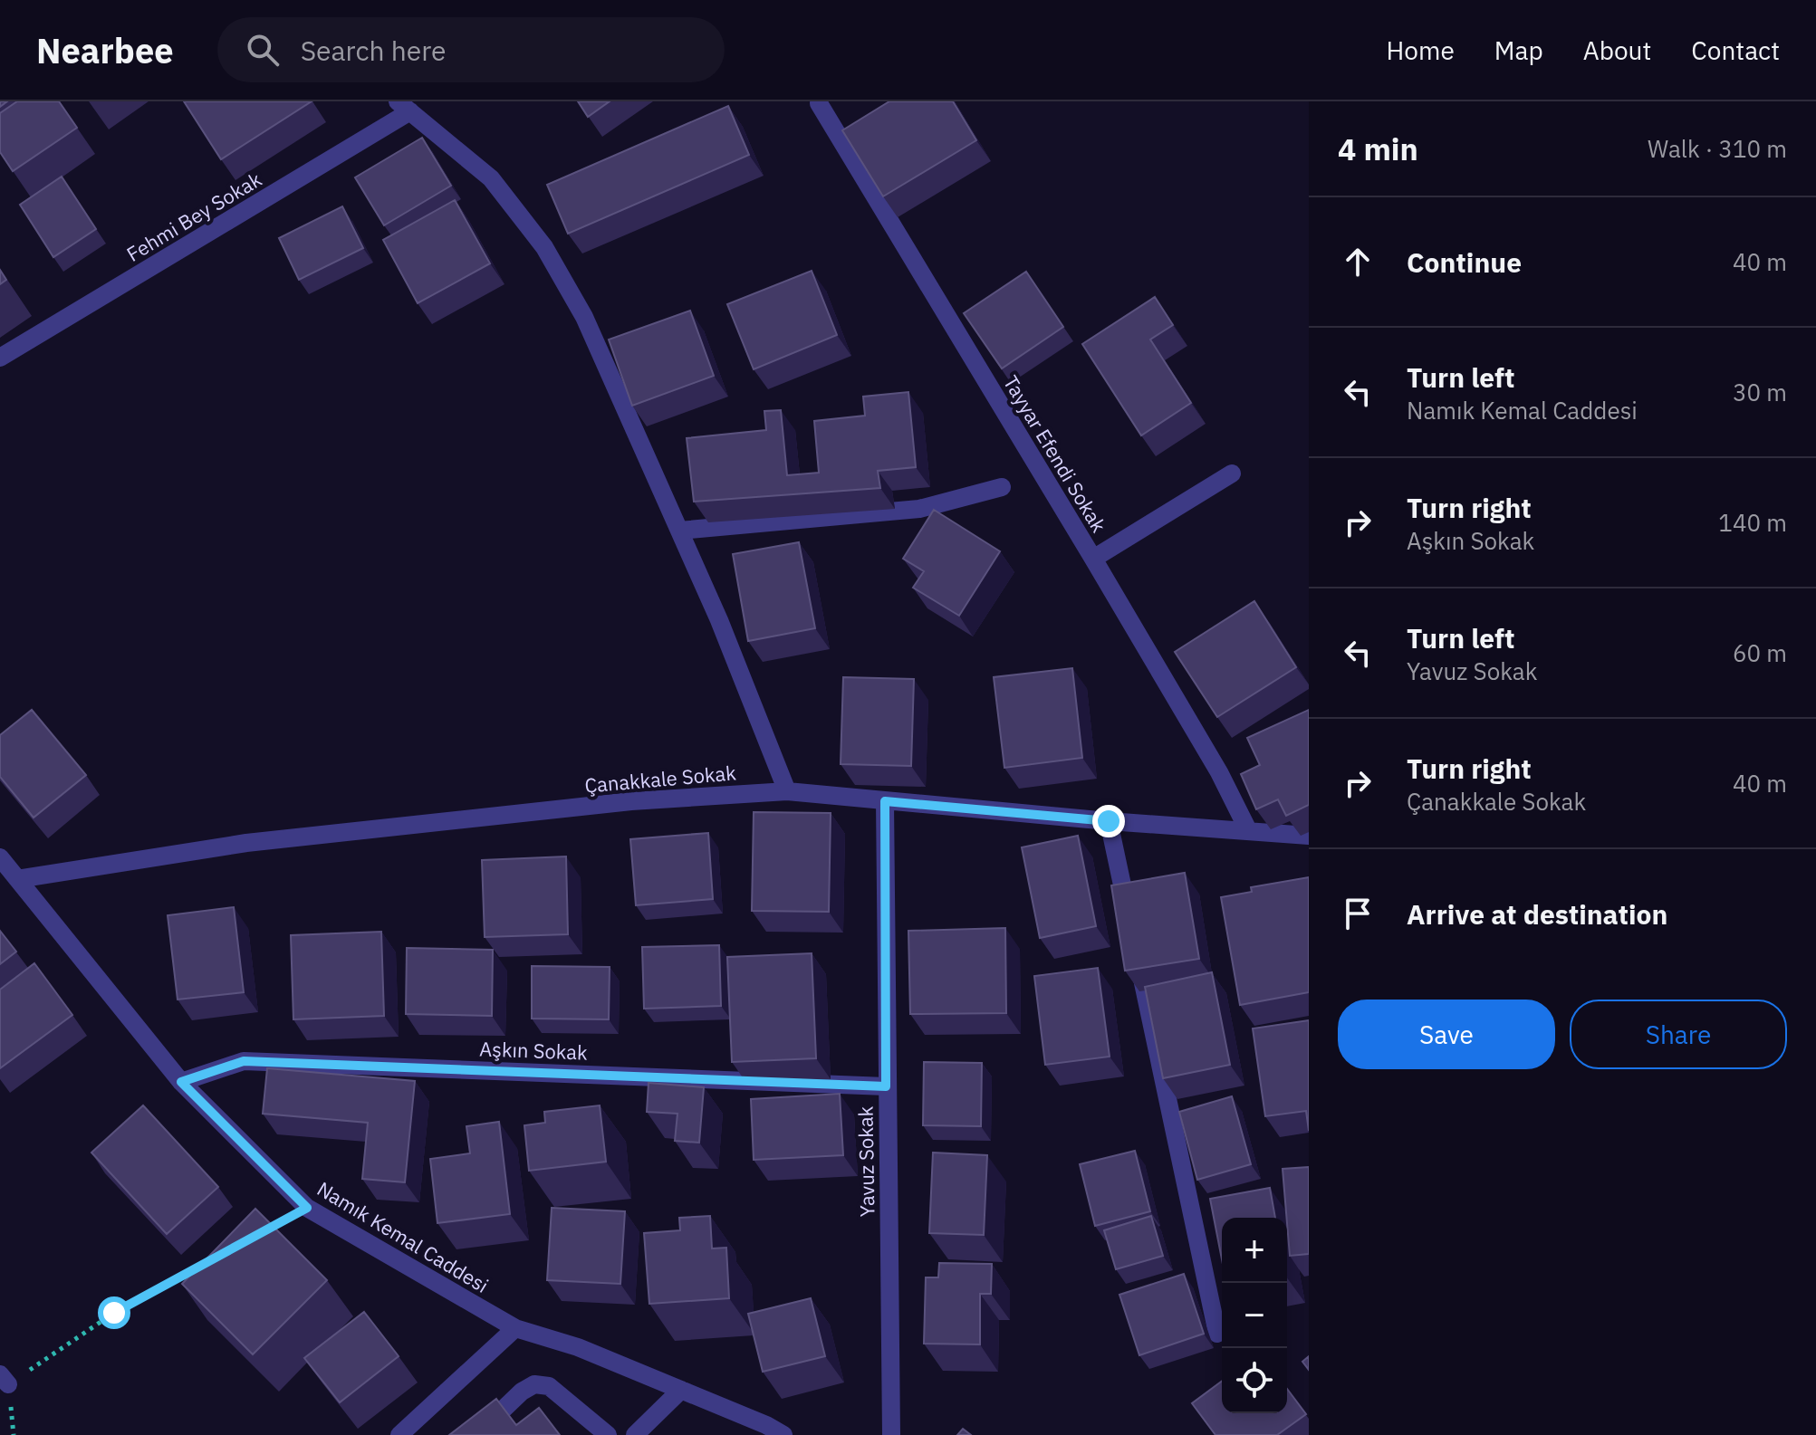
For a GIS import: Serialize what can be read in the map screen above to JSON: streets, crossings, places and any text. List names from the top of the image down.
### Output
{
  "streets": {
    "street": [
      "Fehmi Bey Sokak",
      "Tayyar Efendi Sokak",
      "Çanakkale Sokak",
      "Aşkın Sokak",
      "Yavuz Sokak",
      "Namık Kemal Caddesi"
    ]
  },
  "crossings": [
    ["Tayyar Efendi Sokak", "Çanakkale Sokak"],
    ["Çanakkale Sokak", "Yavuz Sokak"],
    ["Çanakkale Sokak", "Namık Kemal Caddesi"],
    ["Aşkın Sokak", "Yavuz Sokak"],
    ["Aşkın Sokak", "Namık Kemal Caddesi"]
  ],
  "page": {
    "header": "Nearbee",
    "search": "Search here",
    "nav": [
      "Home",
      "Map",
      "About",
      "Contact"
    ],
    "heading": ["4 min", "Walk · 310 m"],
    "list": [
      ["Continue", "40 m"],
      ["Turn left", "Namık Kemal Caddesi", "30 m"],
      ["Turn right", "Aşkın Sokak", "140 m"],
      ["Turn left", "Yavuz Sokak", "60 m"],
      ["Turn right", "Çanakkale Sokak", "40 m"],
      "Arrive at destination"
    ],
    "buttons": ["Save", "Share"],
    "map_buttons": ["+", "−"]
  }
}
